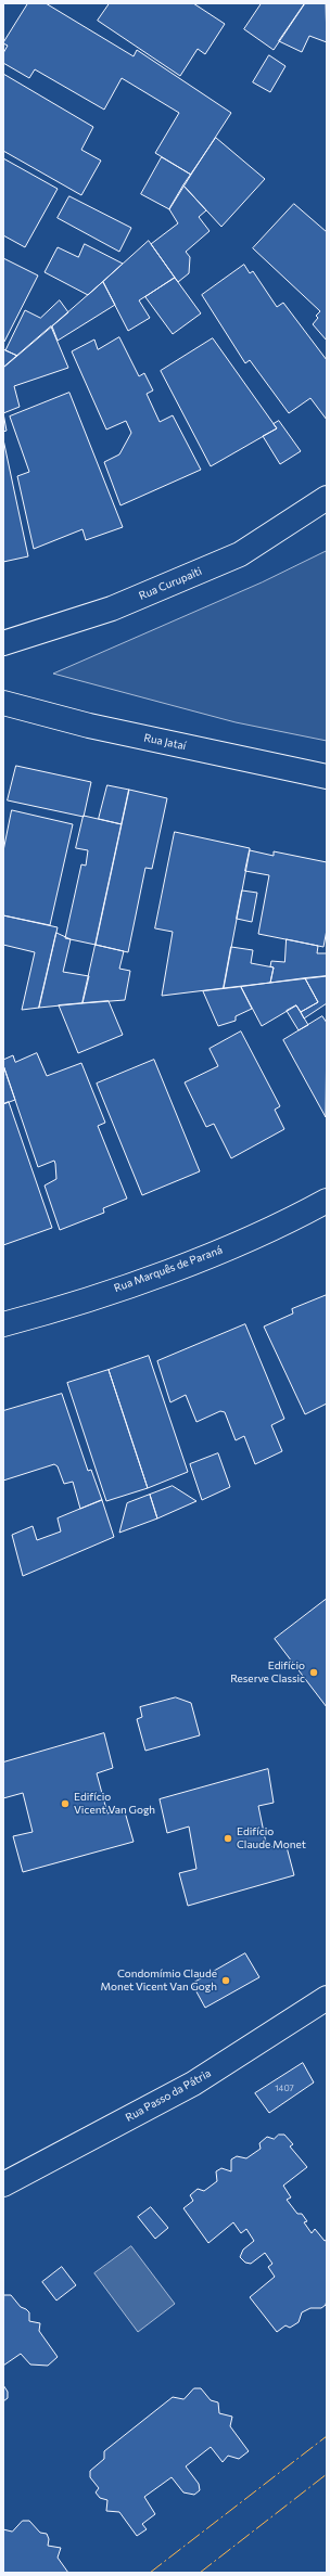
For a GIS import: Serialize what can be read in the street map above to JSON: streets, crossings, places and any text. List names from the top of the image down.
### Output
{
  "streets": {
    "street": [
      "Rua Curupaiti",
      "Rua Jataí",
      "Rua Marquês de Paraná",
      "Rua Passo da Pátria"
    ]
  },
  "places": [
    "Edifício Reserve Classic",
    "Edifício Vicent Van Gogh",
    "Edifício Claude Monet",
    "Condomímio Claude Monet Vicent Van Gogh"
  ],
  "house_numbers": ["1407"]
}
